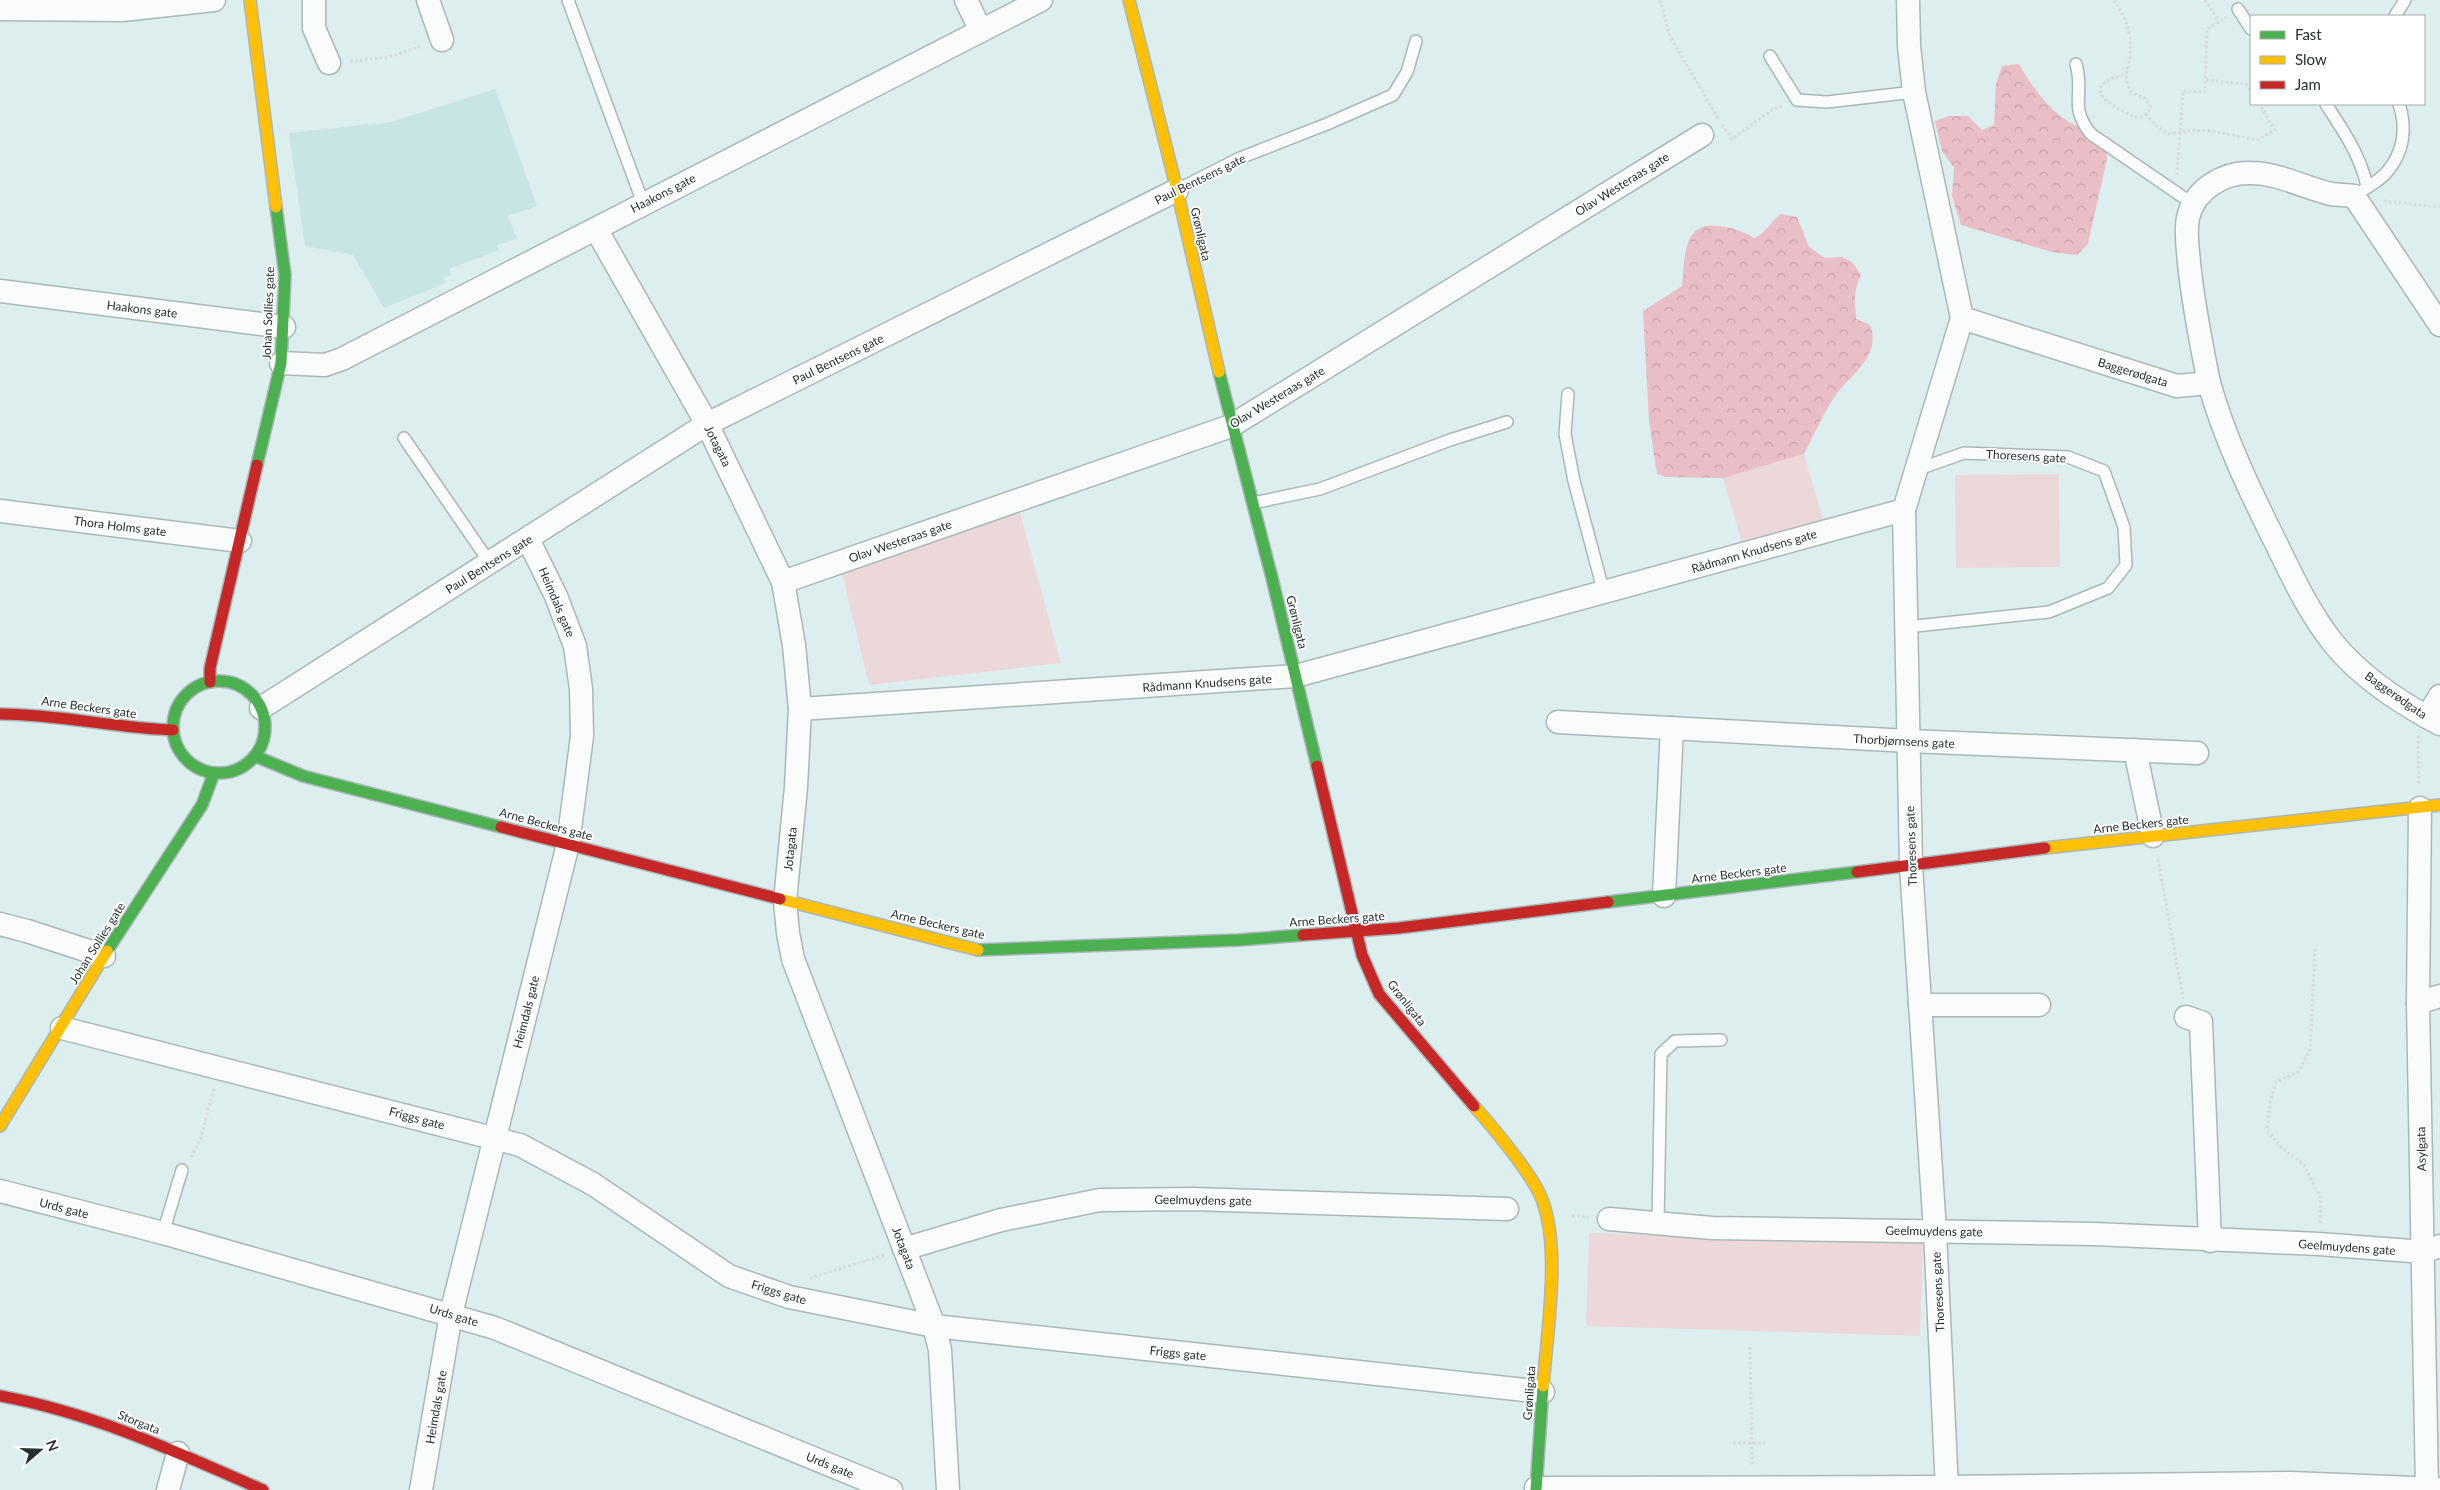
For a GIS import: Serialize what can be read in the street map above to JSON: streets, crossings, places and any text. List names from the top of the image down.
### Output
{
  "streets": {
    "main road": [
      "Grønligata",
      "Johan Sollies gate",
      "Arne Beckers gate",
      "Storgata"
    ],
    "street": [
      "Paul Bentsens gate",
      "Olav Westeraas gate",
      "Haakons gate",
      "Baggerødgata",
      "Jotagata",
      "Thoresens gate",
      "Thora Holms gate",
      "Rådmann Knudsens gate",
      "Heimdals gate",
      "Thorbjørnsens gate",
      "Friggs gate",
      "Asylgata",
      "Geelmuydens gate",
      "Urds gate"
    ]
  },
  "crossings": [
    ["Paul Bentsens gate", "Grønligata"],
    ["Paul Bentsens gate", "Johan Sollies gate"],
    ["Paul Bentsens gate", "Jotagata"],
    ["Paul Bentsens gate", "Heimdals gate"],
    ["Paul Bentsens gate", "Arne Beckers gate"],
    ["Olav Westeraas gate", "Grønligata"],
    ["Olav Westeraas gate", "Jotagata"],
    ["Haakons gate", "Johan Sollies gate"],
    ["Haakons gate", "Jotagata"],
    ["Grønligata", "Rådmann Knudsens gate"],
    ["Grønligata", "Arne Beckers gate"],
    ["Grønligata", "Friggs gate"],
    ["Johan Sollies gate", "Thora Holms gate"],
    ["Johan Sollies gate", "Arne Beckers gate"],
    ["Johan Sollies gate", "Friggs gate"],
    ["Baggerødgata", "Thoresens gate"],
    ["Jotagata", "Rådmann Knudsens gate"],
    ["Jotagata", "Arne Beckers gate"],
    ["Jotagata", "Friggs gate"],
    ["Jotagata", "Geelmuydens gate"],
    ["Thoresens gate", "Rådmann Knudsens gate"],
    ["Thoresens gate", "Arne Beckers gate"],
    ["Thoresens gate", "Thorbjørnsens gate"],
    ["Thoresens gate", "Geelmuydens gate"],
    ["Heimdals gate", "Arne Beckers gate"],
    ["Heimdals gate", "Friggs gate"],
    ["Heimdals gate", "Urds gate"],
    ["Arne Beckers gate", "Asylgata"],
    ["Asylgata", "Geelmuydens gate"]
  ],
  "legend": ["Fast", "Slow", "Jam"],
  "north": "right"
}
